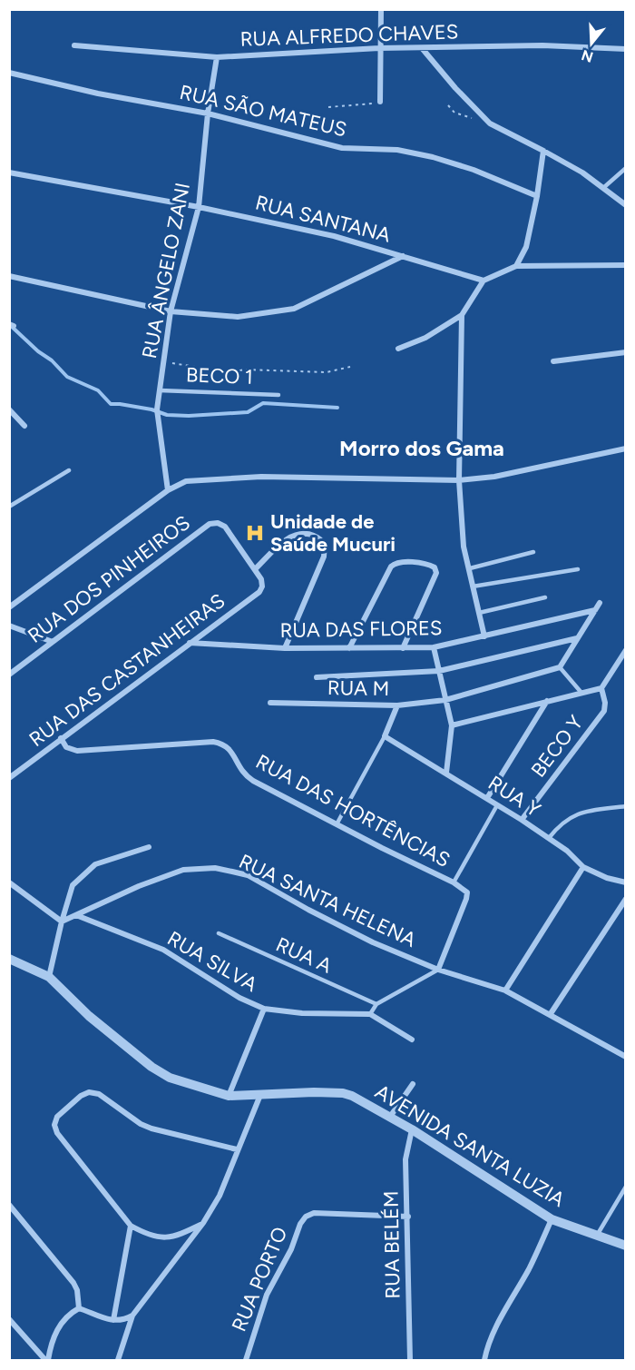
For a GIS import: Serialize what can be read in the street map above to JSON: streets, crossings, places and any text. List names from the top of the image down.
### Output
{
  "streets": {
    "street": [
      "RUA ALFREDO CHAVES",
      "RUA SÃO MATEUS",
      "RUA SANTANA",
      "RUA ÂNGELO ZANI",
      "RUA DOS PINHEIROS",
      "RUA DAS FLORES",
      "RUA DAS CASTANHEIRAS",
      "RUA M",
      "BECO Y",
      "RUA Y",
      "RUA DAS HORTÊNCIAS",
      "RUA SANTA HELENA",
      "RUA SILVA",
      "AVENIDA SANTA LUZIA",
      "RUA BELÉM",
      "RUA PORTO"
    ],
    "lane": ["BECO 1", "RUA A"]
  },
  "crossings": [
    ["RUA ALFREDO CHAVES", "RUA ÂNGELO ZANI"],
    ["RUA SÃO MATEUS", "RUA ÂNGELO ZANI"],
    ["RUA SANTANA", "RUA ÂNGELO ZANI"],
    ["RUA ÂNGELO ZANI", "BECO 1"],
    ["RUA DOS PINHEIROS", "RUA DAS CASTANHEIRAS"],
    ["RUA DAS FLORES", "RUA DAS CASTANHEIRAS"],
    ["RUA DAS CASTANHEIRAS", "RUA DAS HORTÊNCIAS"],
    ["BECO Y", "RUA Y"],
    ["RUA SANTA HELENA", "RUA SILVA"],
    ["AVENIDA SANTA LUZIA", "RUA BELÉM"],
    ["RUA BELÉM", "RUA PORTO"]
  ],
  "districts": ["Morro dos Gama"],
  "places": {
    "hospital": ["Unidade de Saúde Mucuri"]
  },
  "north": "bottom"
}
